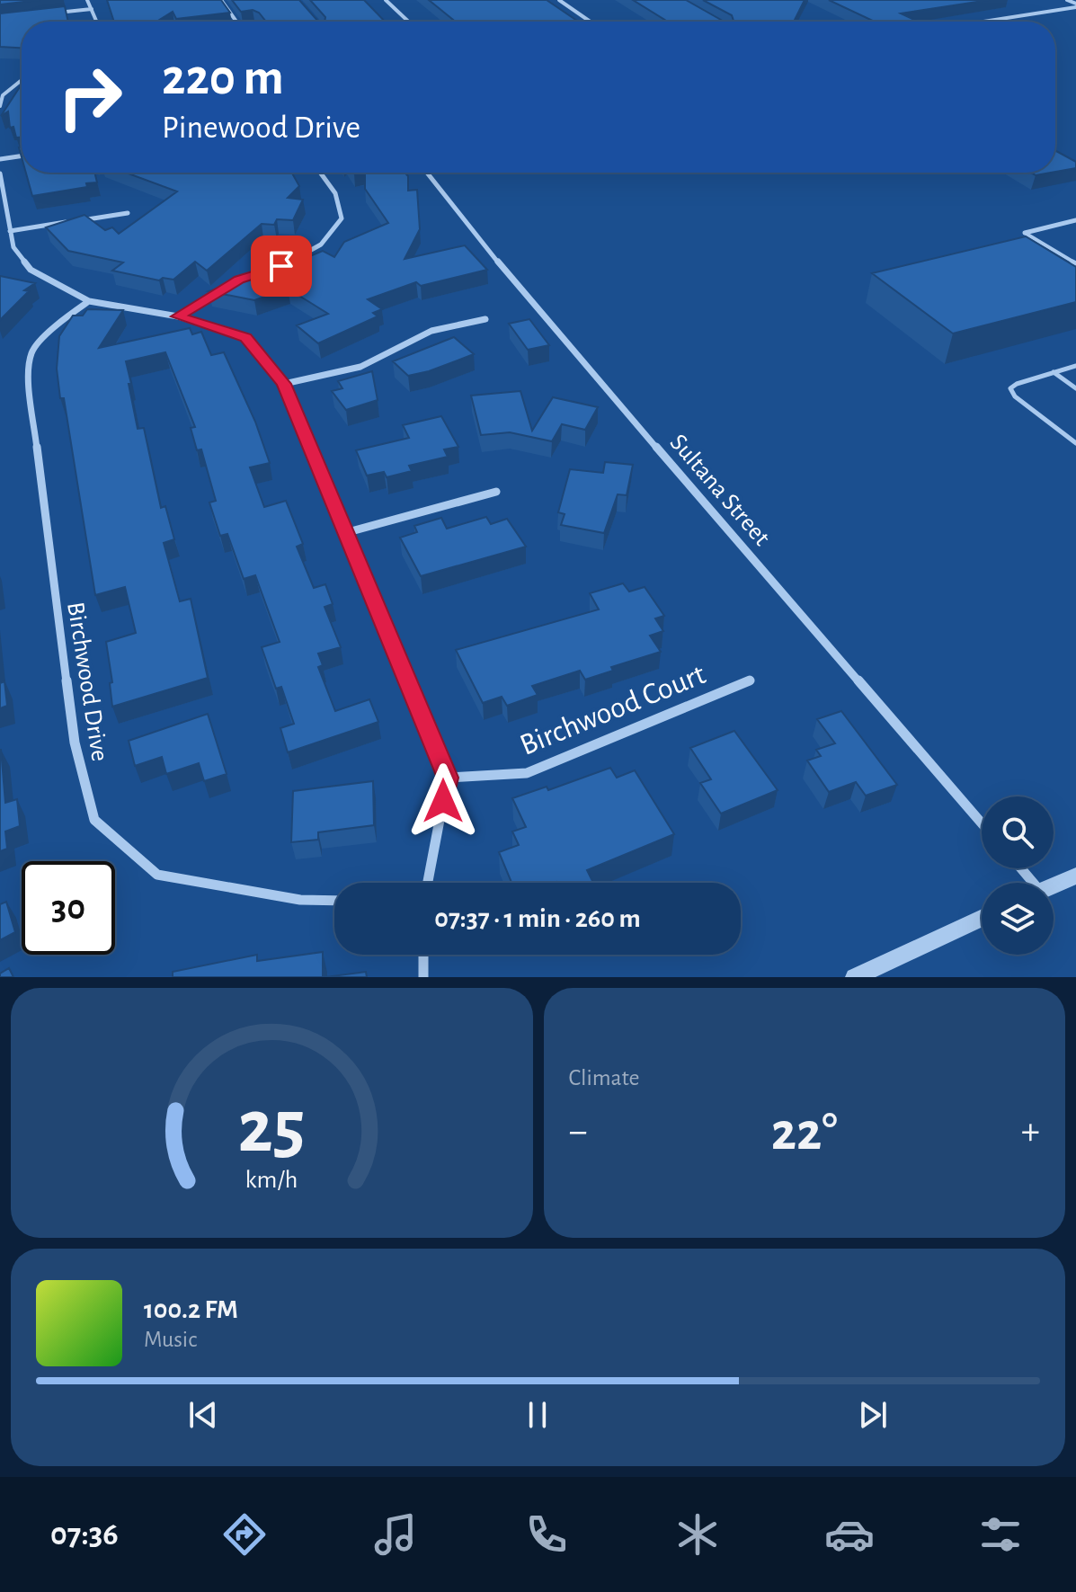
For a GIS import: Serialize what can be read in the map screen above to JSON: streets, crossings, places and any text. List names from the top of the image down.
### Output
{
  "streets": {
    "street": ["Sultana Street", "Birchwood Drive", "Birchwood Court"]
  },
  "page": {
    "turn": ["220 m", "Pinewood Drive"],
    "limit": "30",
    "trip": "07:37 · 1 min · 260 m",
    "tile": "Climate",
    "heat": ["−", "22°", "+"],
    "song": ["100.2 FM", "Music"],
    "tabs": "07:36",
    "gauge": ["25", "km/h"]
  }
}
